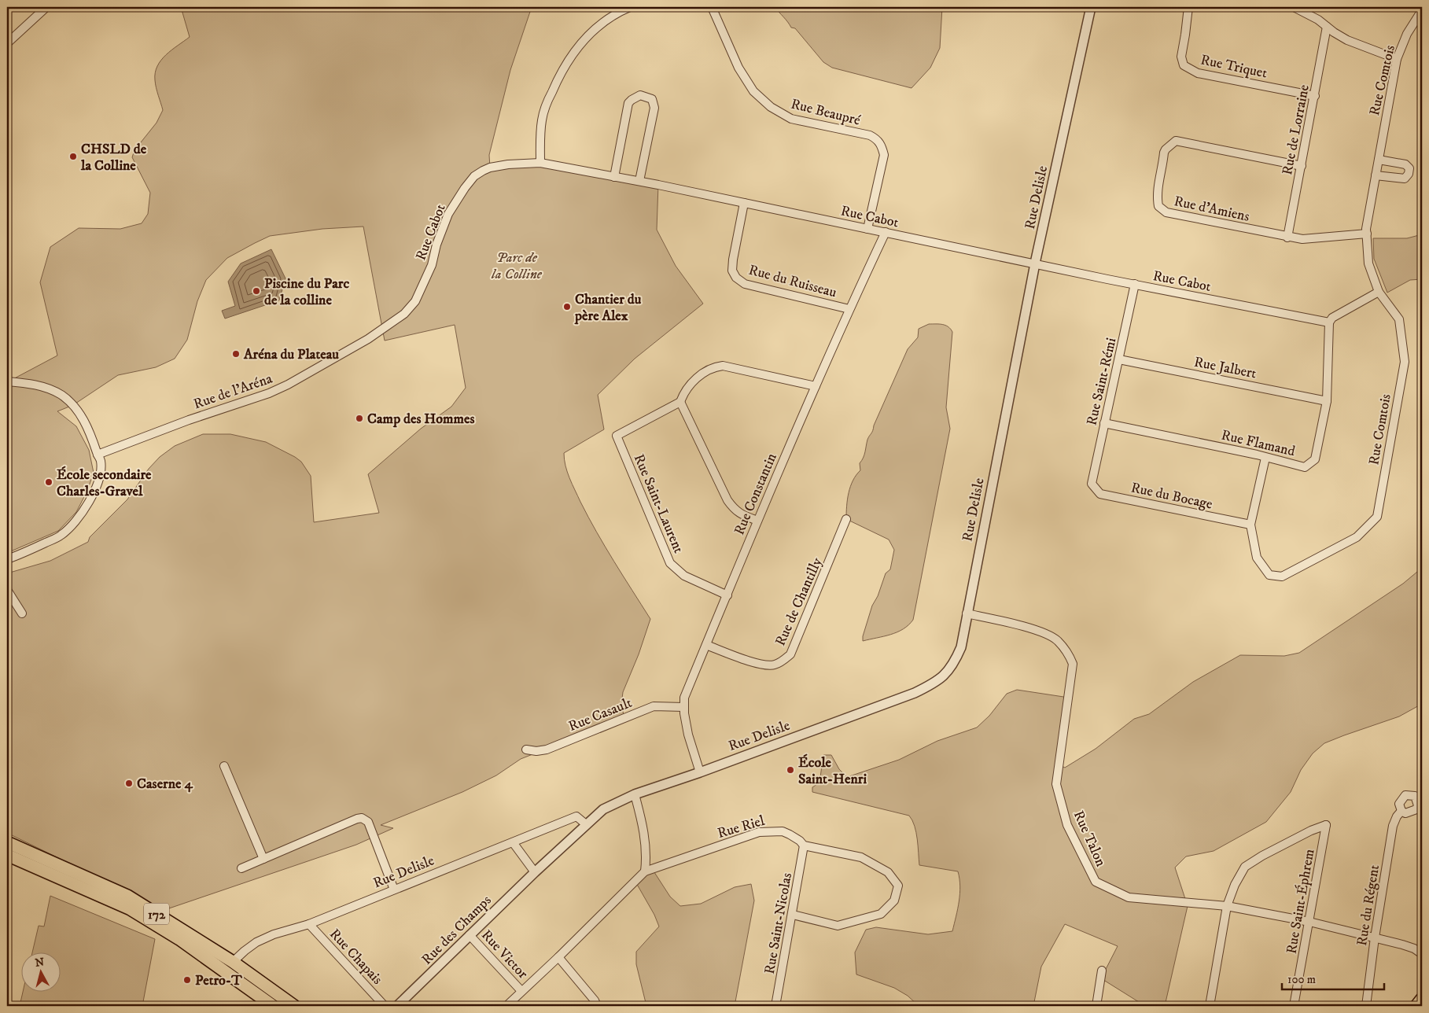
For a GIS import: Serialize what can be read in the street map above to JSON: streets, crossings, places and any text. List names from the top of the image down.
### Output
{
  "streets": {
    "main road": ["172"],
    "street": [
      "Rue Triquet",
      "Rue Comtois",
      "Rue Beaupré",
      "Rue de Lorraine",
      "Rue Delisle",
      "Rue d'Amiens",
      "Rue Cabot",
      "Rue du Ruisseau",
      "Rue Jalbert",
      "Rue Saint-Rémi",
      "Rue de l'Aréna",
      "Rue Flamand",
      "Rue Constantin",
      "Rue du Bocage",
      "Rue Saint-Laurent",
      "Rue de Chantilly",
      "Rue Casault",
      "Rue Riel",
      "Rue Talon",
      "Rue Saint-Éphrem",
      "Rue du Régent",
      "Rue Saint-Nicolas",
      "Rue des Champs",
      "Rue Victor",
      "Rue Chapais"
    ]
  },
  "crossings": [
    ["Rue Triquet", "Rue de Lorraine"],
    ["Rue Comtois", "Rue d'Amiens"],
    ["Rue Comtois", "Rue du Bocage"],
    ["Rue Beaupré", "Rue Cabot"],
    ["Rue de Lorraine", "Rue d'Amiens"],
    ["Rue Delisle", "Rue Cabot"],
    ["Rue Delisle", "Rue Constantin"],
    ["Rue Delisle", "Rue Talon"],
    ["Rue Delisle", "172"],
    ["Rue Delisle", "Rue des Champs"],
    ["Rue Delisle", "Rue Chapais"],
    ["Rue Cabot", "Rue du Ruisseau"],
    ["Rue Cabot", "Rue Saint-Rémi"],
    ["Rue Cabot", "Rue de l'Aréna"],
    ["Rue Cabot", "Rue Flamand"],
    ["Rue Cabot", "Rue Constantin"],
    ["Rue du Ruisseau", "Rue Constantin"],
    ["Rue Jalbert", "Rue Saint-Rémi"],
    ["Rue Jalbert", "Rue Flamand"],
    ["Rue Saint-Rémi", "Rue Flamand"],
    ["Rue Saint-Rémi", "Rue du Bocage"],
    ["Rue Constantin", "Rue Saint-Laurent"],
    ["Rue Constantin", "Rue de Chantilly"],
    ["Rue Constantin", "Rue Casault"],
    ["Rue Riel", "Rue Saint-Nicolas"],
    ["Rue Riel", "Rue Victor"],
    ["Rue Talon", "Rue Saint-Éphrem"],
    ["Rue Talon", "Rue du Régent"],
    ["Rue des Champs", "Rue Victor"]
  ],
  "parks": ["Parc de la Colline"],
  "places": [
    "CHSLD de la Colline",
    "Piscine du Parc de la colline",
    "Chantier du père Alex",
    "Aréna du Plateau",
    "Camp des Hommes",
    "École secondaire Charles-Gravel",
    "École Saint-Henri",
    "Caserne 4",
    "Petro-T"
  ],
  "scale_bar": "100 m",
  "north": "top"
}
